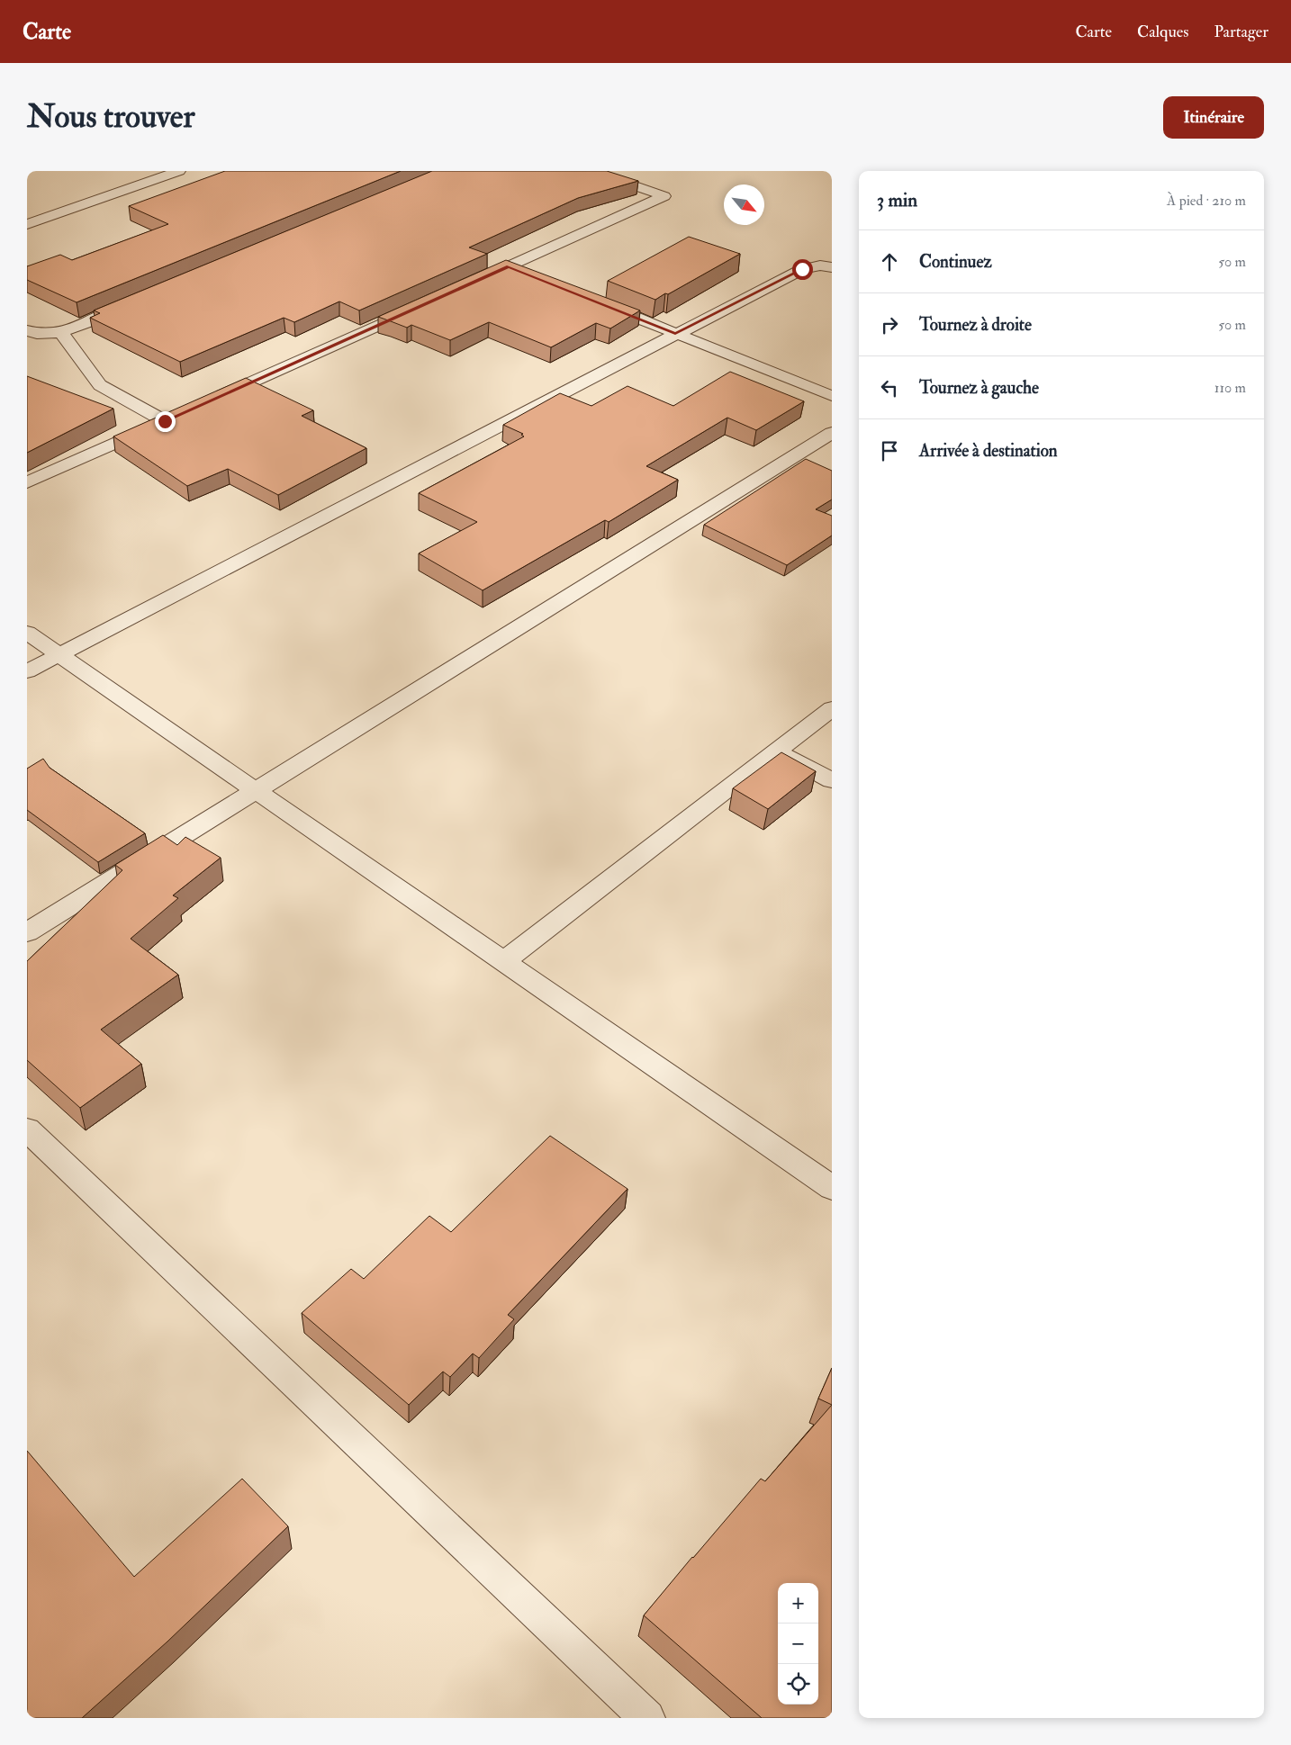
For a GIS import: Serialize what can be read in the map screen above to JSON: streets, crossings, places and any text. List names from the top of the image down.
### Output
{
  "north": "bottom right",
  "page": {
    "header": "Carte",
    "nav": ["Carte", "Calques", "Partager"],
    "buttons": "Itinéraire",
    "title": "Nous trouver",
    "heading": ["3 min", "À pied · 210 m"],
    "list": [
      ["Continuez", "50 m"],
      ["Tournez à droite", "50 m"],
      ["Tournez à gauche", "110 m"],
      "Arrivée à destination"
    ],
    "map_buttons": ["+", "−"]
  }
}
